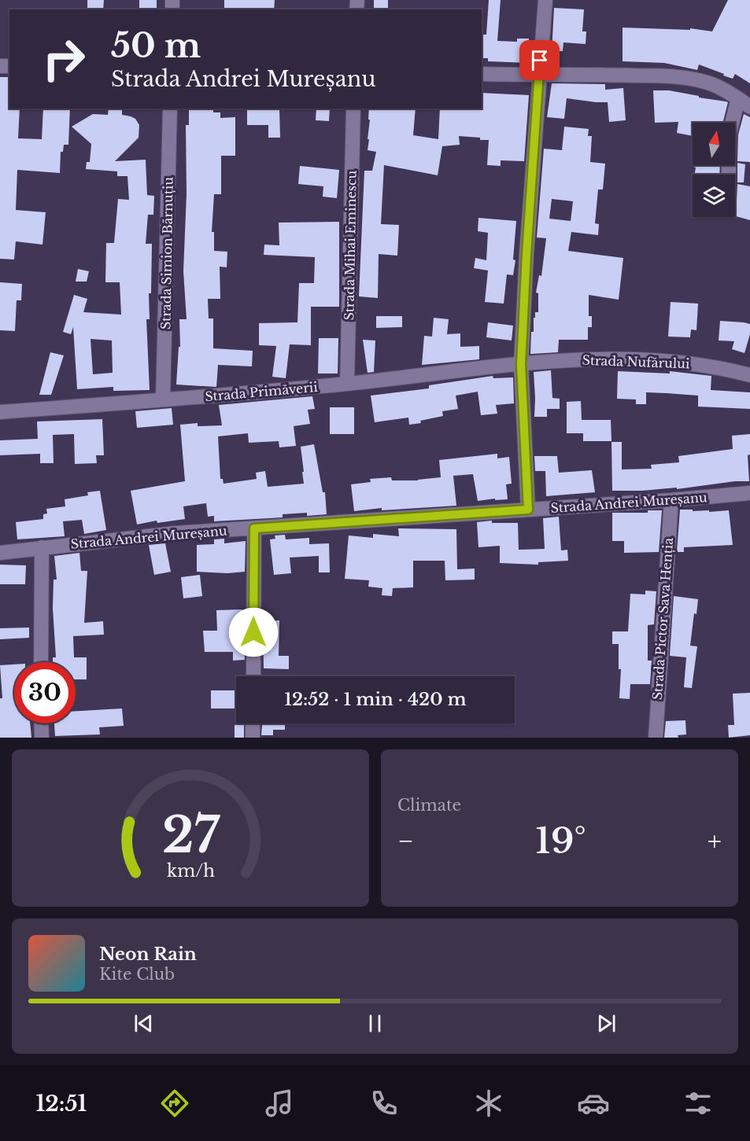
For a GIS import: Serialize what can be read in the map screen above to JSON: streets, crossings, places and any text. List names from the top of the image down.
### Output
{
  "streets": {
    "street": [
      "Strada Mihai Eminescu",
      "Strada Simion Bărnuțiu",
      "Strada Nufărului",
      "Strada Primăverii",
      "Strada Andrei Mureșanu",
      "Strada Pictor Sava Henția"
    ]
  },
  "crossings": [
    ["Strada Mihai Eminescu", "Strada Primăverii"],
    ["Strada Simion Bărnuțiu", "Strada Primăverii"],
    ["Strada Nufărului", "Strada Primăverii"],
    ["Strada Andrei Mureșanu", "Strada Pictor Sava Henția"]
  ],
  "north": "top",
  "page": {
    "turn": ["50 m", "Strada Andrei Mureșanu"],
    "limit": "30",
    "trip": "12:52 · 1 min · 420 m",
    "tile": "Climate",
    "heat": ["−", "19°", "+"],
    "song": ["Neon Rain", "Kite Club"],
    "tabs": "12:51",
    "gauge": ["27", "km/h"]
  }
}
